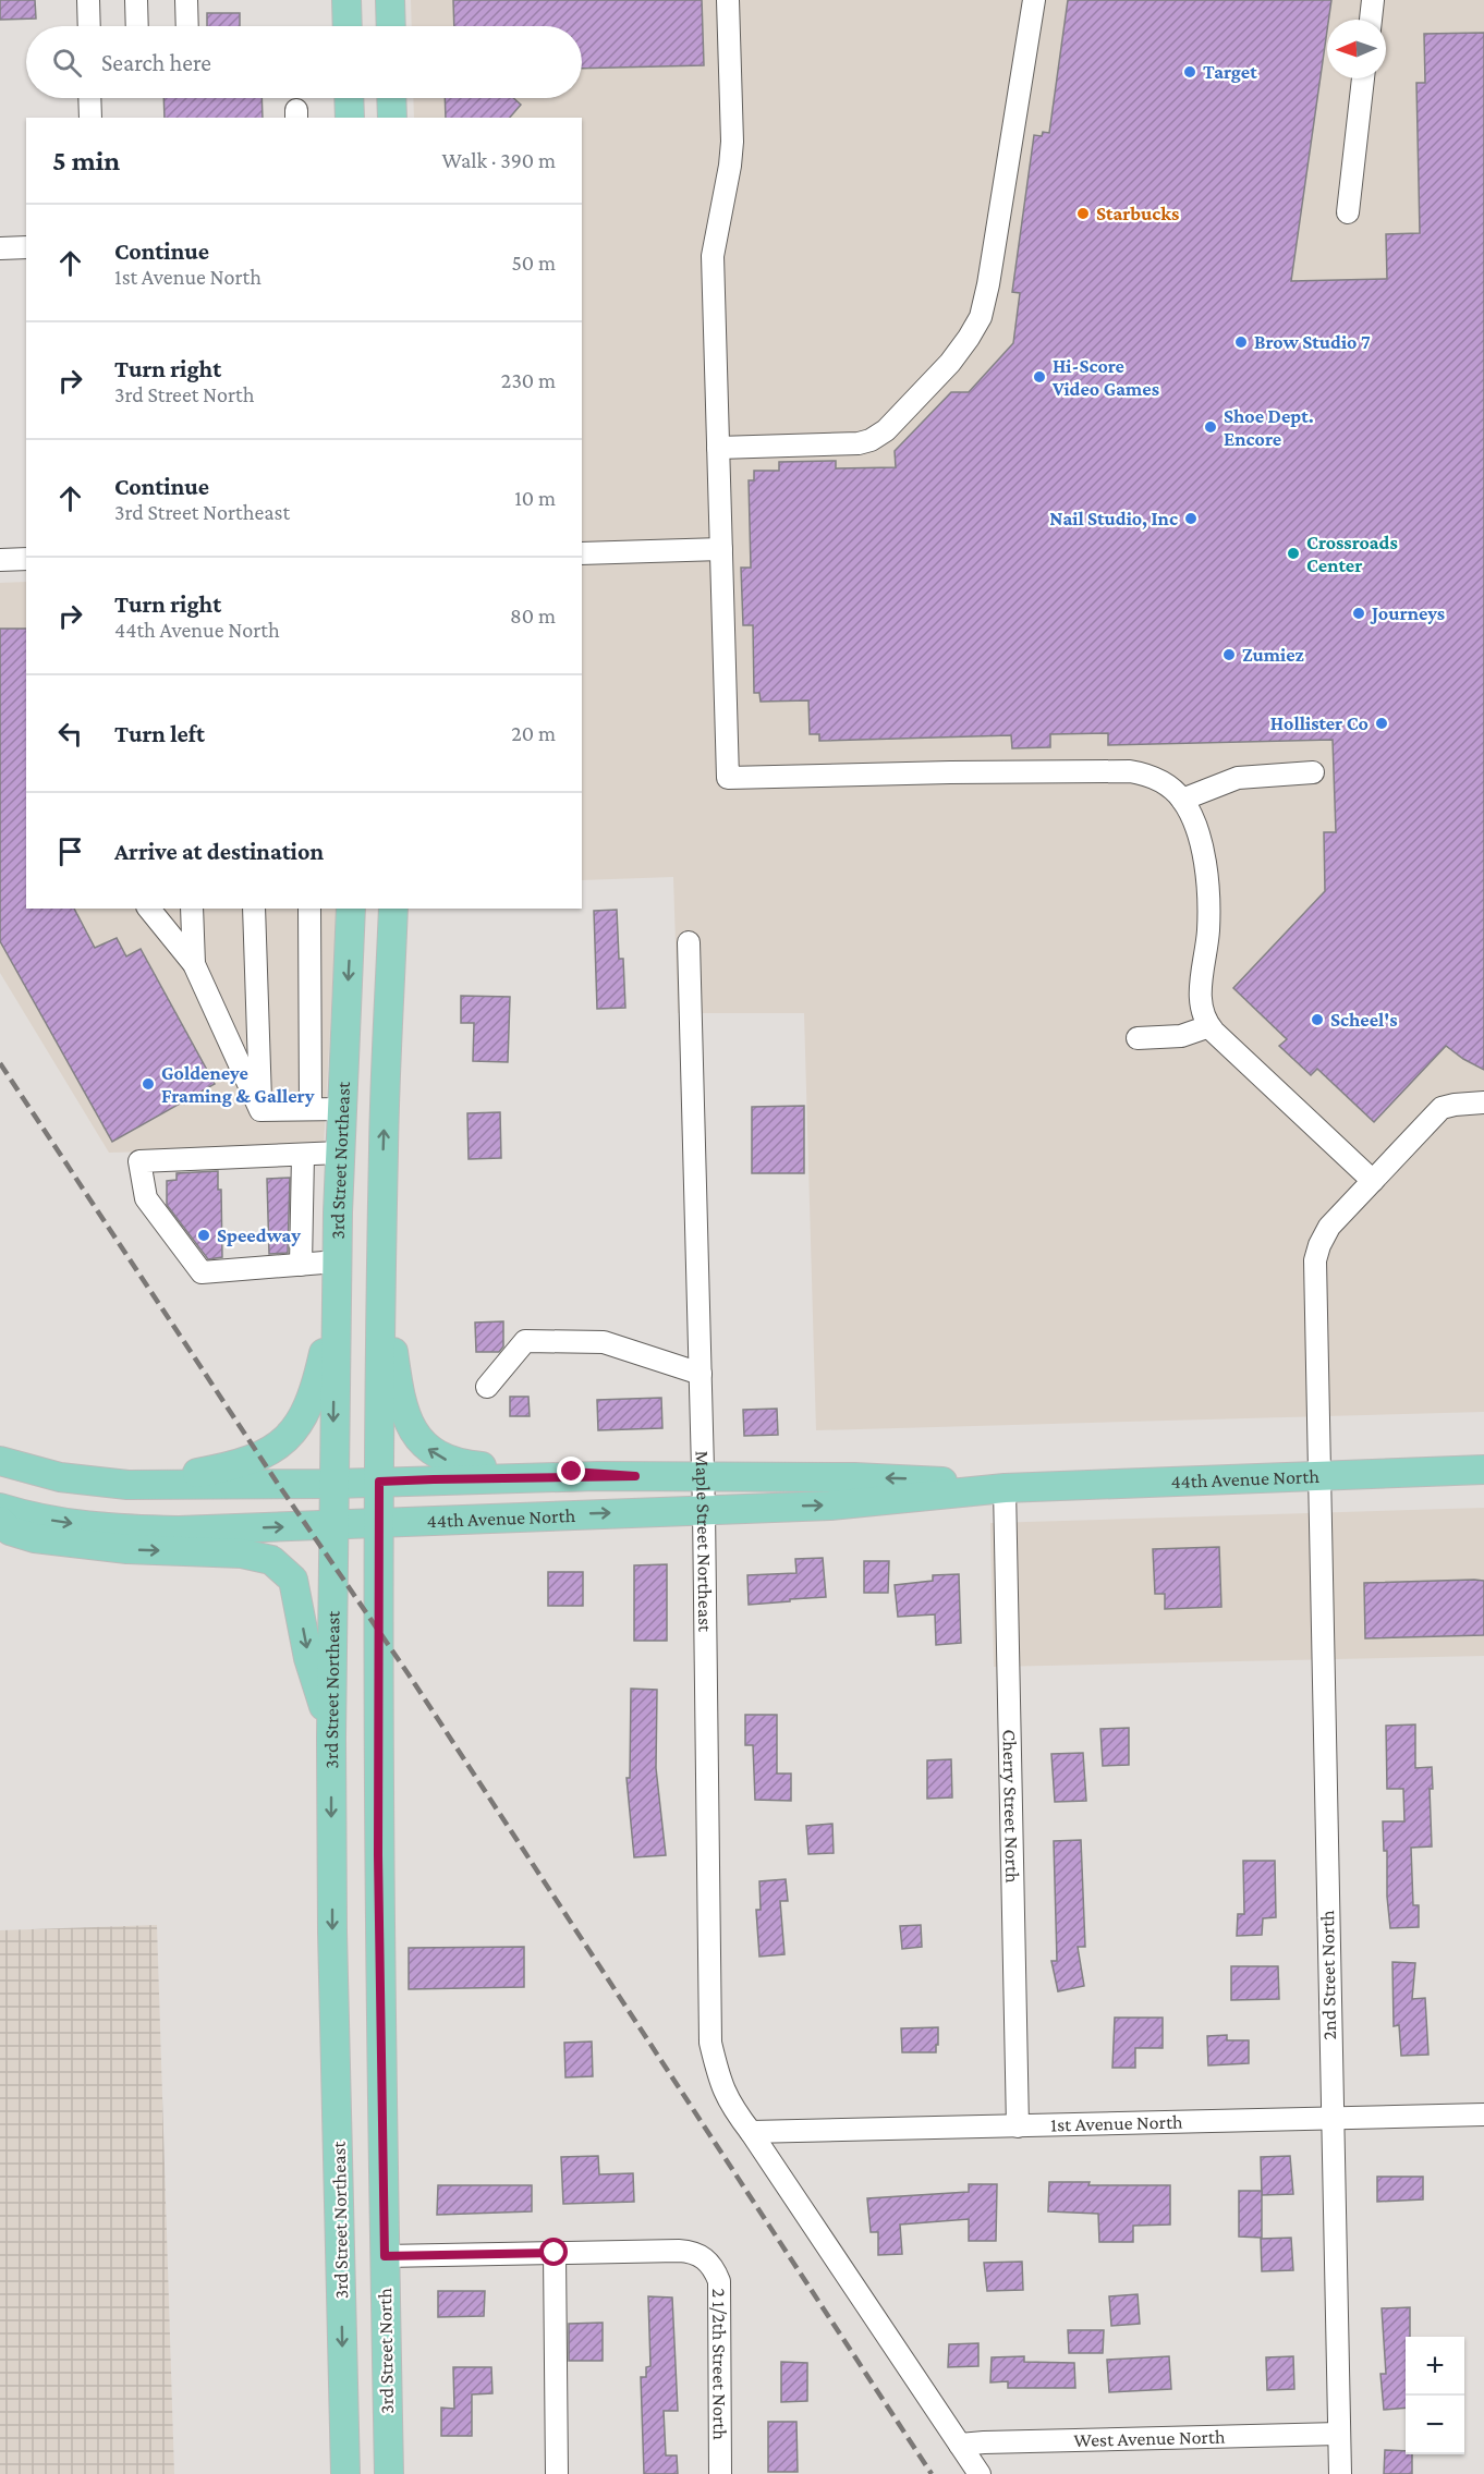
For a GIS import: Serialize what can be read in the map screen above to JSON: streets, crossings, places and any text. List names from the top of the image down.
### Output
{
  "streets": {
    "main road": ["3rd Street Northeast", "44th Avenue North", "3rd Street North"],
    "street": [
      "Maple Street Northeast",
      "Cherry Street North",
      "2nd Street North",
      "1st Avenue North",
      "2 1/2th Street North",
      "West Avenue North"
    ]
  },
  "crossings": [
    ["3rd Street Northeast", "44th Avenue North"],
    ["44th Avenue North", "Maple Street Northeast"],
    ["44th Avenue North", "Cherry Street North"],
    ["44th Avenue North", "2nd Street North"],
    ["44th Avenue North", "3rd Street North"],
    ["Maple Street Northeast", "1st Avenue North"],
    ["Maple Street Northeast", "West Avenue North"],
    ["Cherry Street North", "1st Avenue North"],
    ["2nd Street North", "1st Avenue North"],
    ["2nd Street North", "West Avenue North"]
  ],
  "places": [
    "Target",
    "Starbucks",
    "Brow Studio 7",
    "Hi-Score Video Games",
    "Shoe Dept. Encore",
    "Nail Studio, Inc",
    "Crossroads Center",
    "Journeys",
    "Zumiez",
    "Hollister Co",
    "Scheel's",
    "Goldeneye Framing & Gallery",
    "Speedway"
  ],
  "north": "left",
  "page": {
    "search": "Search here",
    "heading": ["5 min", "Walk · 390 m"],
    "list": [
      ["Continue", "1st Avenue North", "50 m"],
      ["Turn right", "3rd Street North", "230 m"],
      ["Continue", "3rd Street Northeast", "10 m"],
      ["Turn right", "44th Avenue North", "80 m"],
      ["Turn left", "20 m"],
      "Arrive at destination"
    ],
    "map_buttons": ["+", "−"]
  }
}
